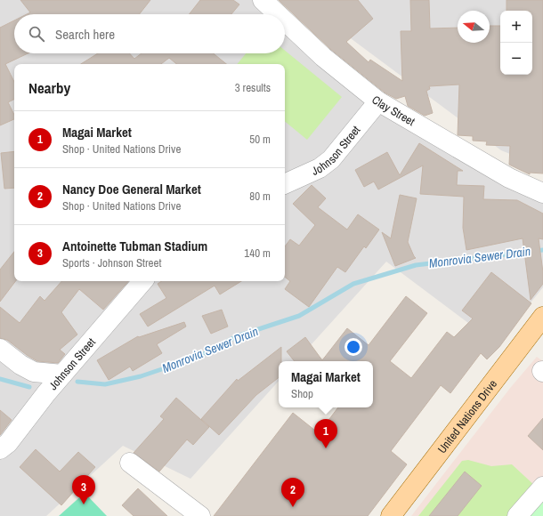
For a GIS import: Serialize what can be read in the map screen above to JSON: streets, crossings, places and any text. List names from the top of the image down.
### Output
{
  "streets": {
    "main road": ["United Nations Drive"],
    "street": ["Clay Street", "Johnson Street"]
  },
  "crossings": [
    ["Clay Street", "Johnson Street"]
  ],
  "water": ["Monrovia Sewer Drain"],
  "north": "left",
  "page": {
    "map_buttons": ["+", "−"],
    "search": "Search here",
    "heading": ["Nearby", "3 results"],
    "list": [
      {
        "mark": "1",
        "name": "Magai Market",
        "note": "Shop · United Nations Drive",
        "value": "50 m"
      },
      {
        "mark": "2",
        "name": "Nancy Doe General Market",
        "note": "Shop · United Nations Drive",
        "value": "80 m"
      },
      {
        "mark": "3",
        "name": "Antoinette Tubman Stadium",
        "note": "Sports · Johnson Street",
        "value": "140 m"
      }
    ],
    "popup": ["Magai Market", "Shop"],
    "pins": ["1", "3", "2"]
  }
}
